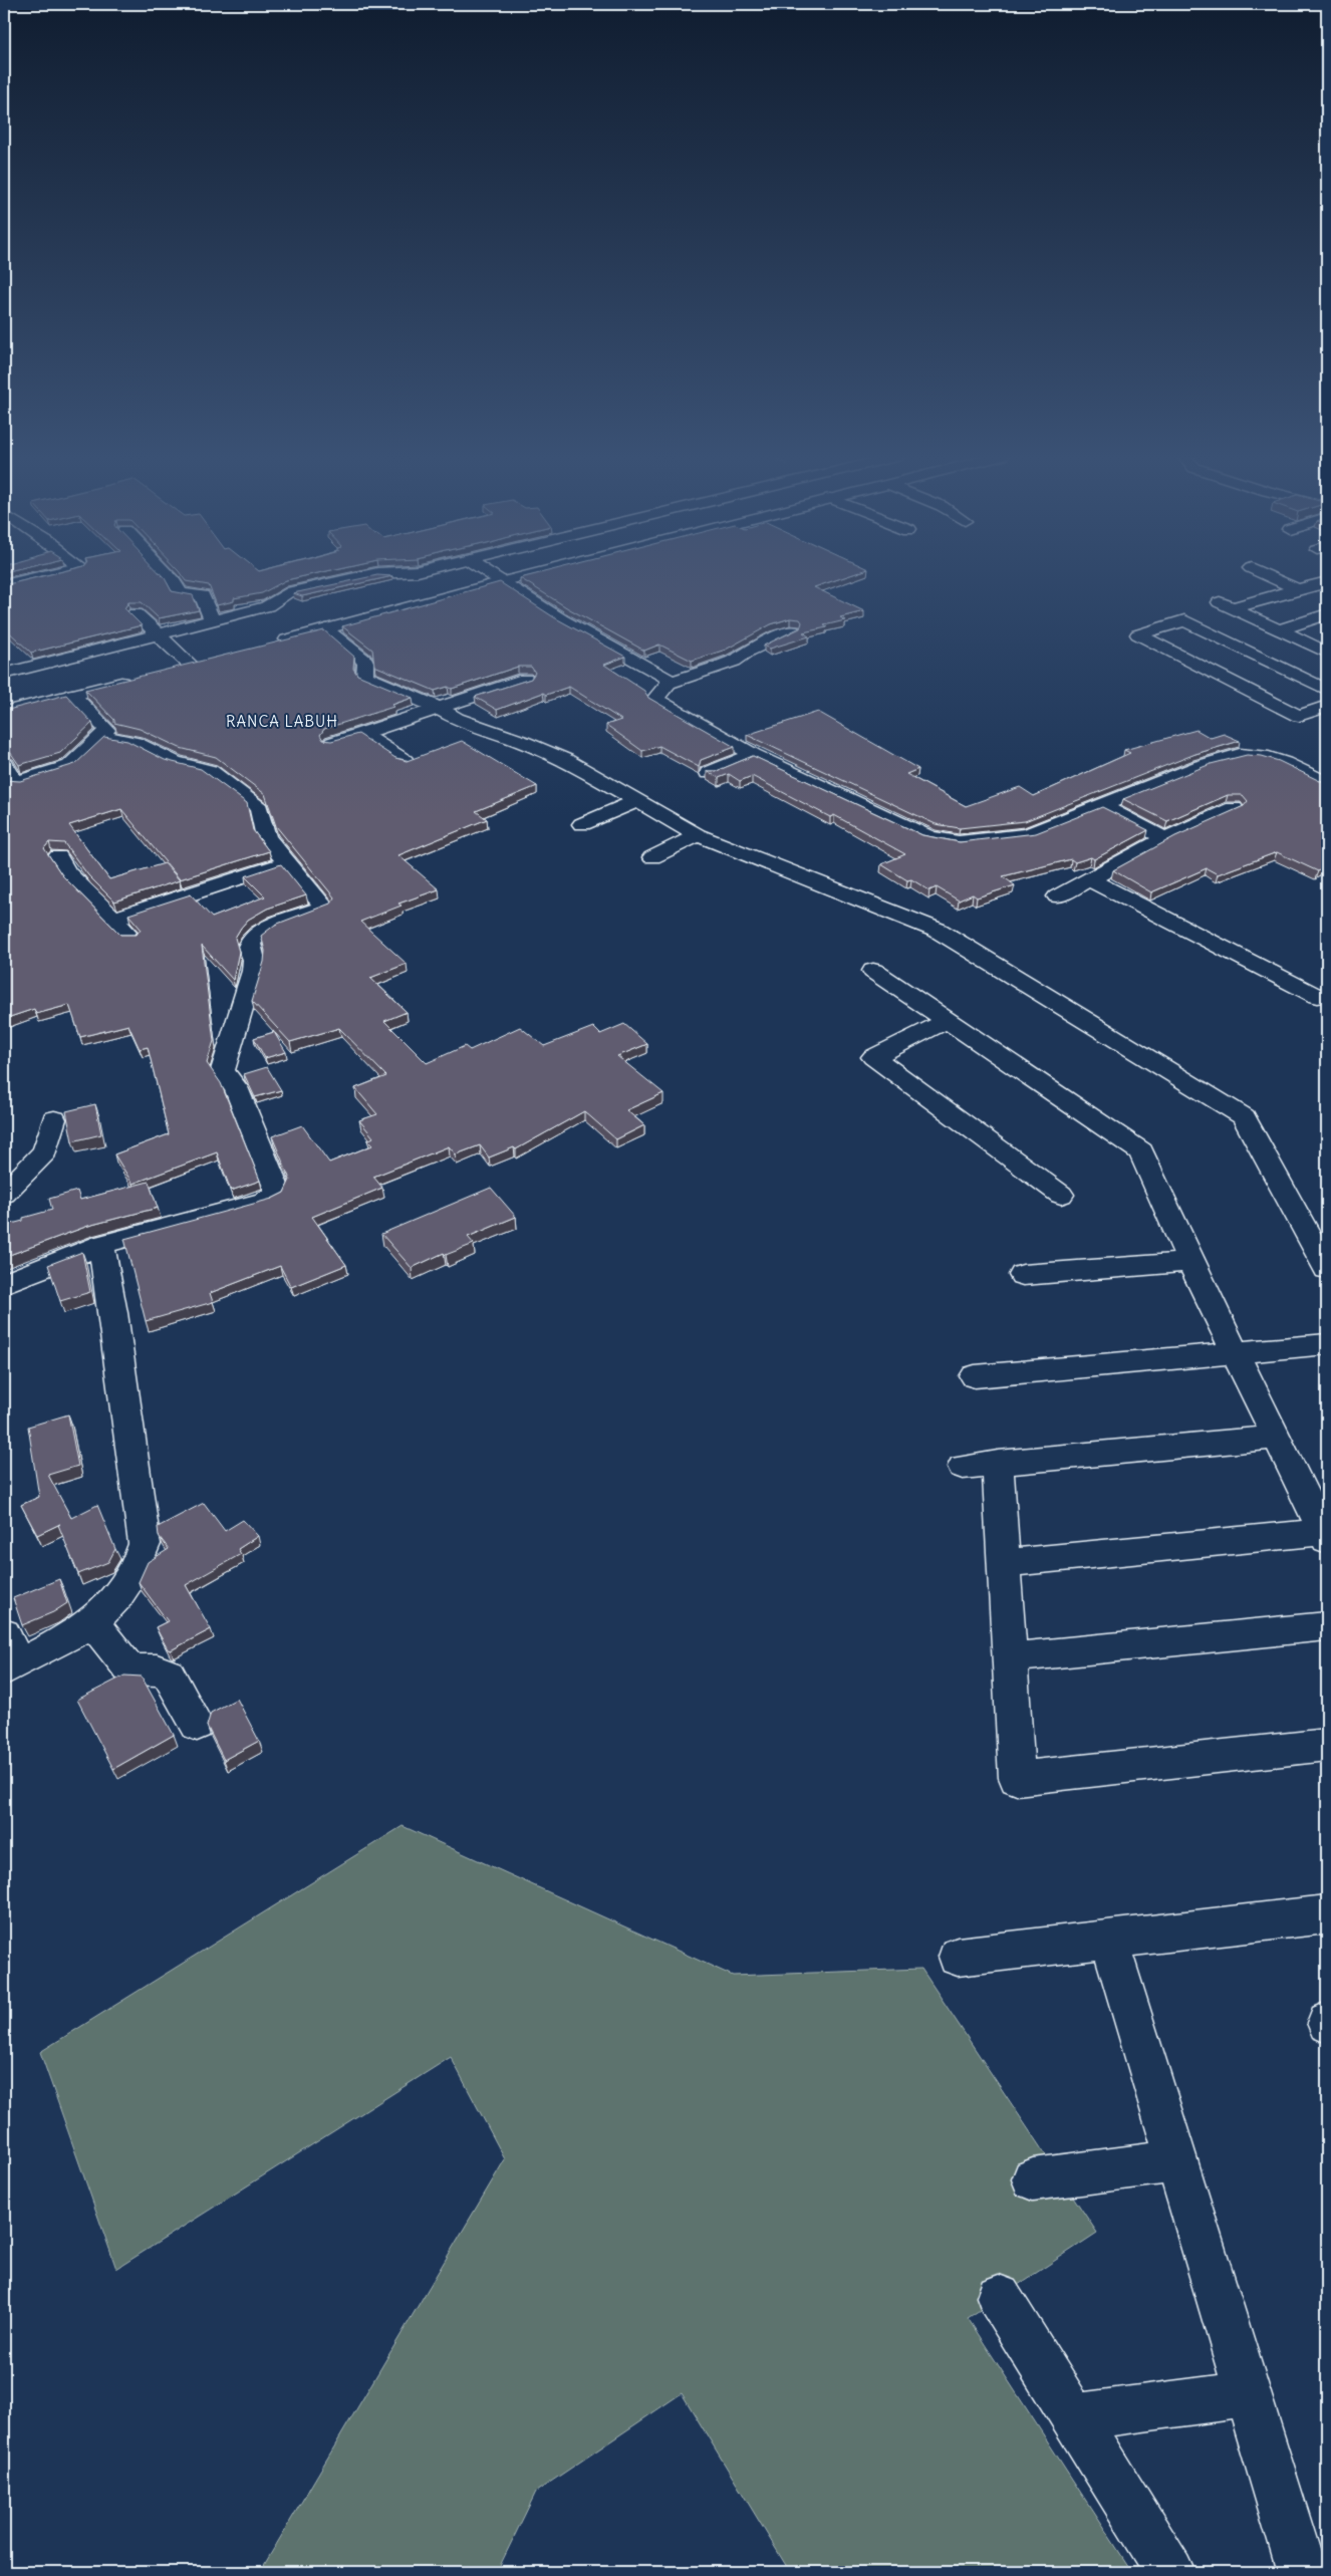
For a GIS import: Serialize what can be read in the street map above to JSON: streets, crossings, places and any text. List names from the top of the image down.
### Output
{
  "districts": ["RANCA LABUH"]
}
